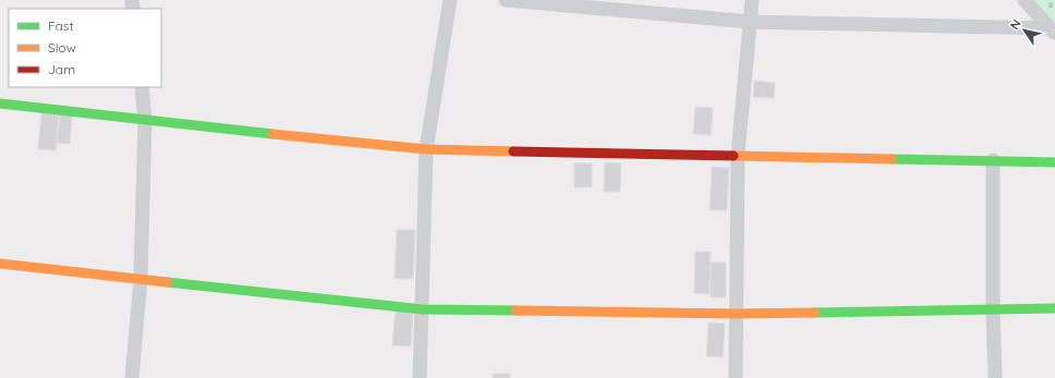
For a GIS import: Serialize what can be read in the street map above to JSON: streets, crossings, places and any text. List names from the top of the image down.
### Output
{
  "legend": ["Fast", "Slow", "Jam"],
  "north": "top left"
}
